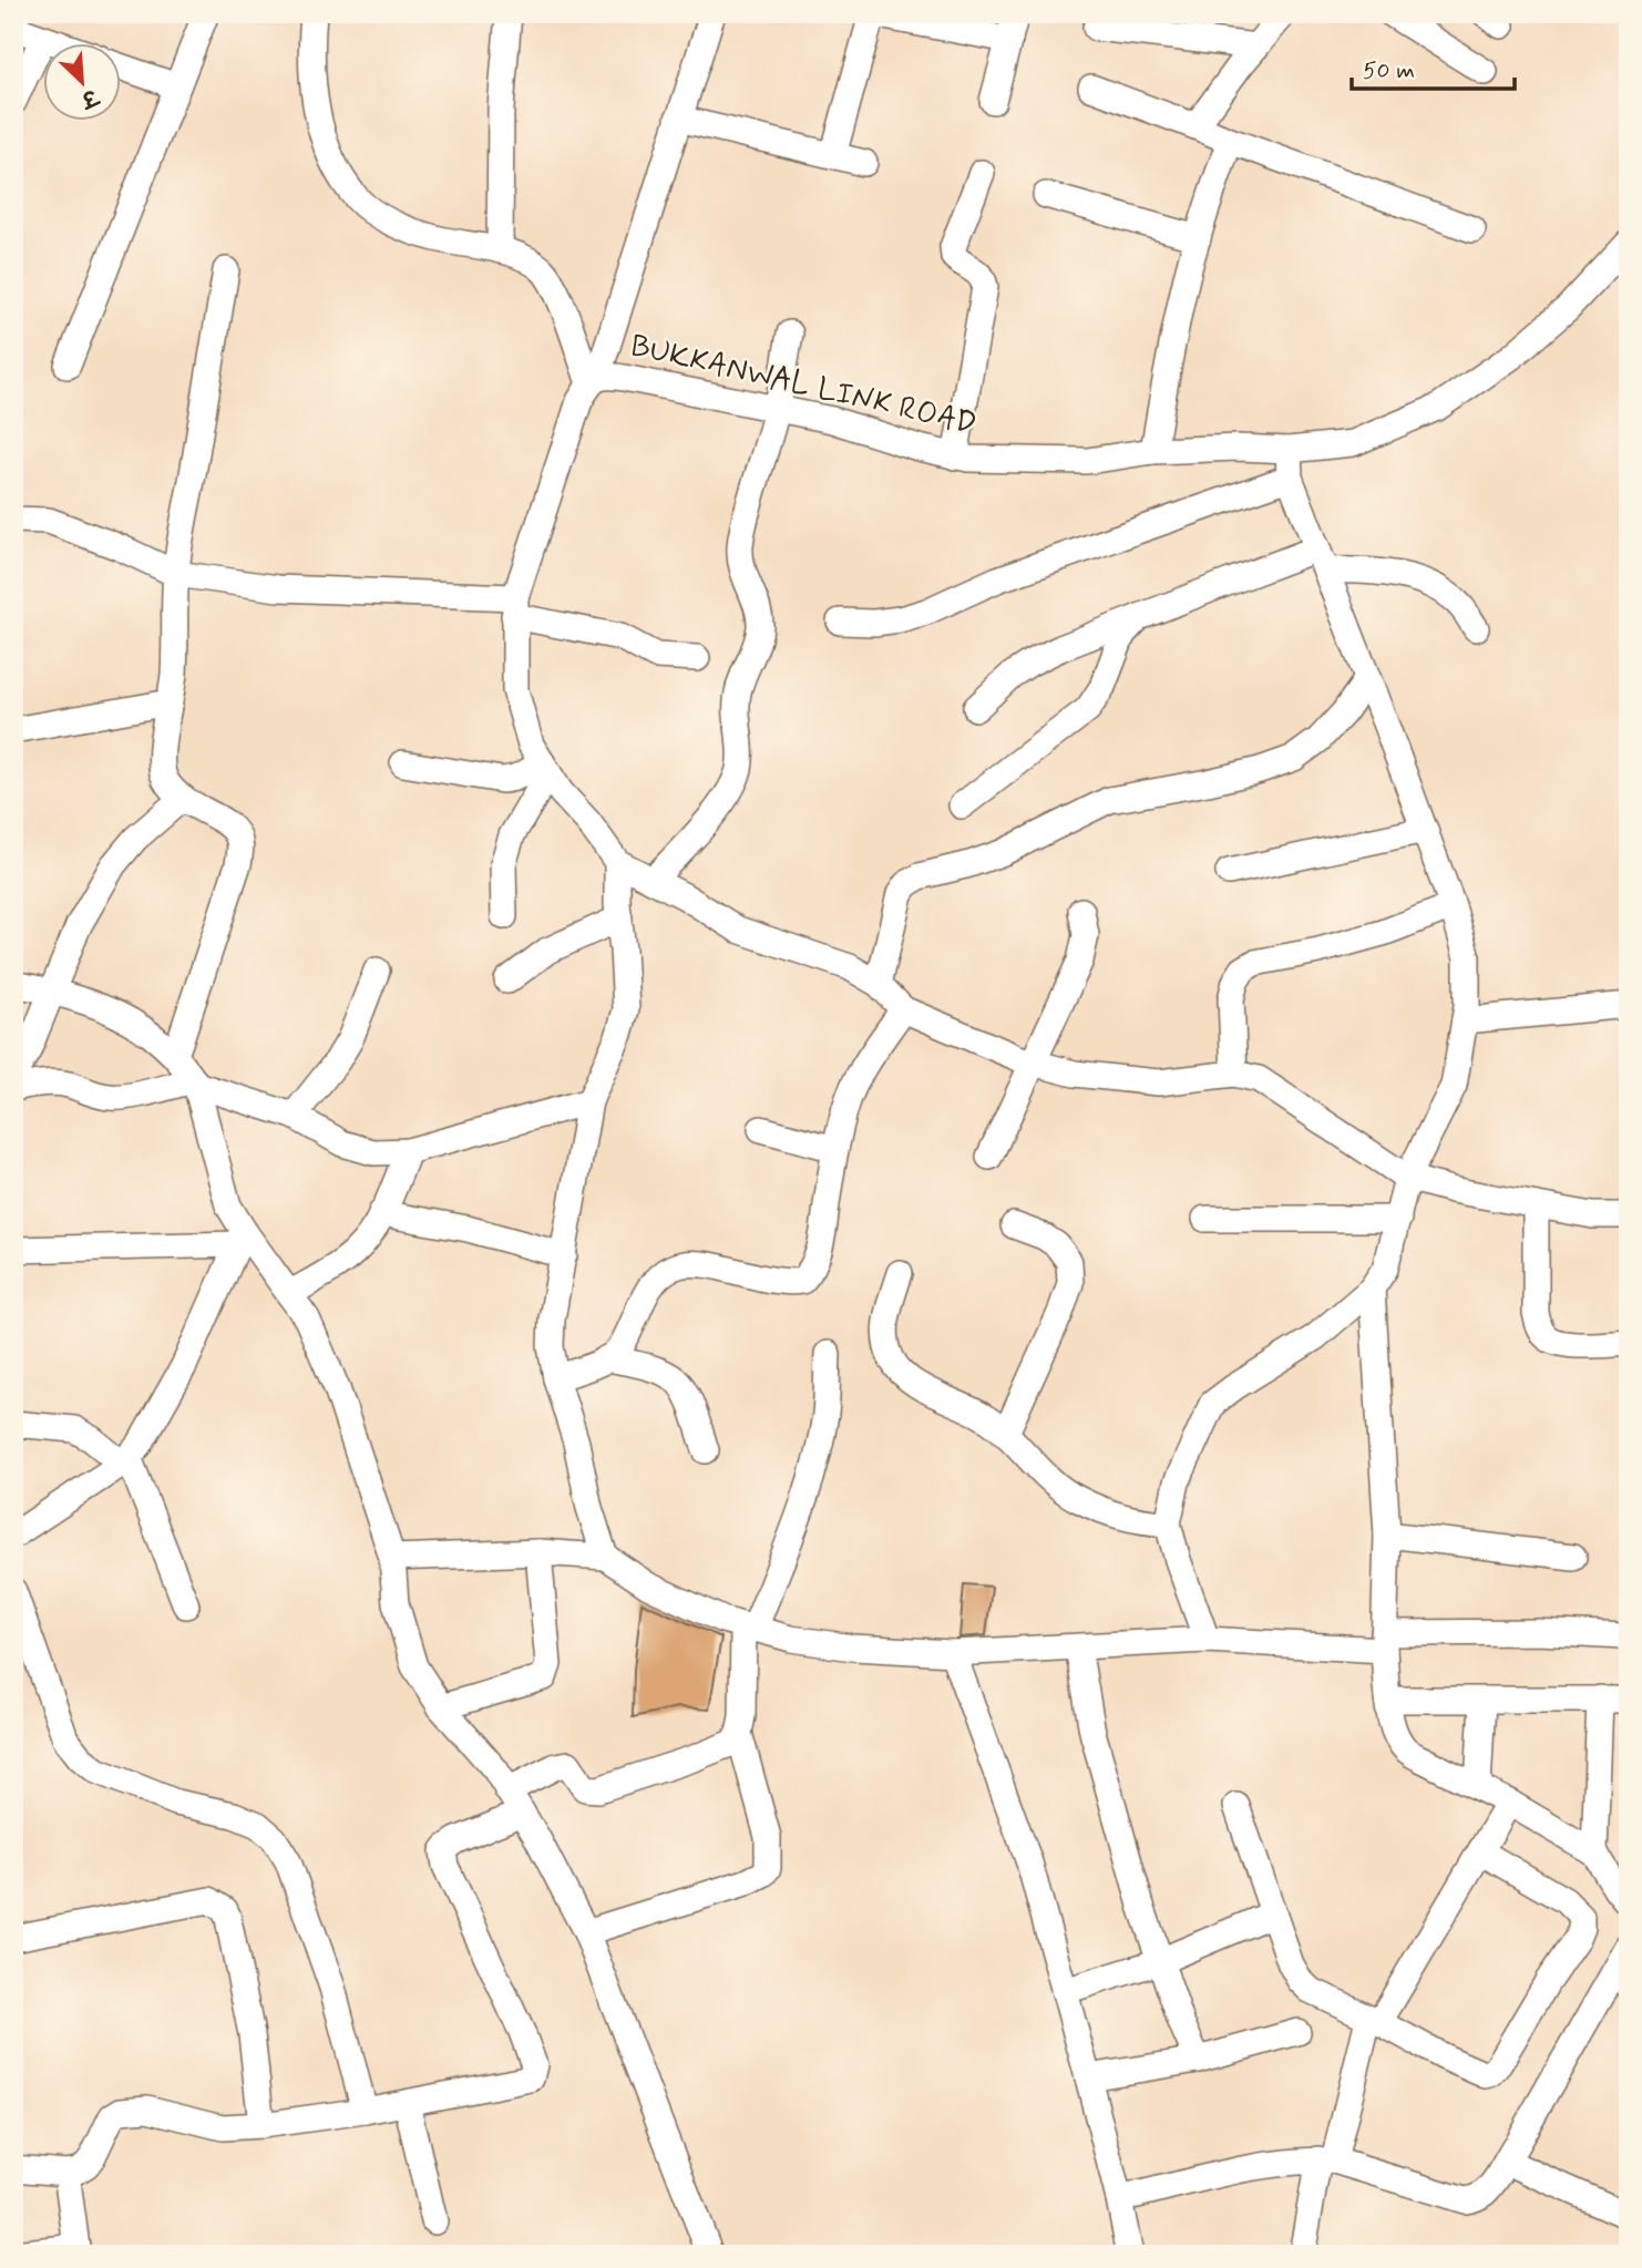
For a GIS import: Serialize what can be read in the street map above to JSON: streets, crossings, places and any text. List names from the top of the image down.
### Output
{
  "streets": {
    "street": ["BUKKANWAL LINK ROAD"]
  },
  "scale_bar": "50 m",
  "north": "bottom right"
}
